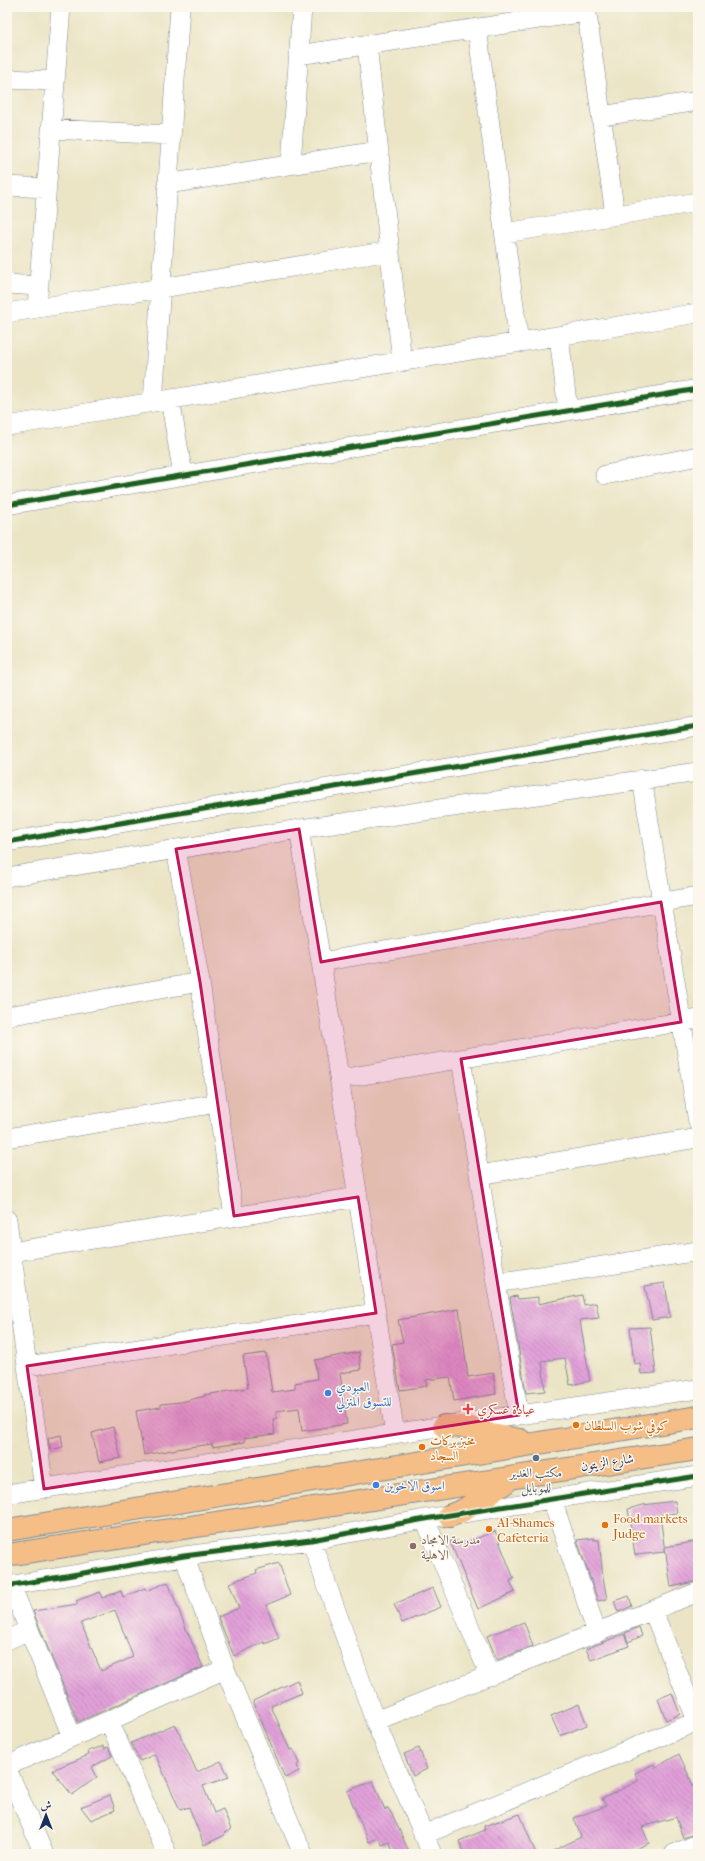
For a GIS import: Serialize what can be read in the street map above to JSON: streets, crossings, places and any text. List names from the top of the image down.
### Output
{
  "streets": {
    "main road": ["شارع الزيتون"]
  },
  "places": {
    "other": [
      "العبودي للتسوق المنزلي",
      "كوفي شوب السلطان",
      "مخبز بركات السجاد",
      "مكتب الغدير للموبايل",
      "اسوق الاخوين",
      "Food markets Judge",
      "Al-Shames Cafeteria",
      "مدرسة الامجاد الاهلية"
    ],
    "health": ["عيادة عسكري"]
  },
  "north": "top"
}
